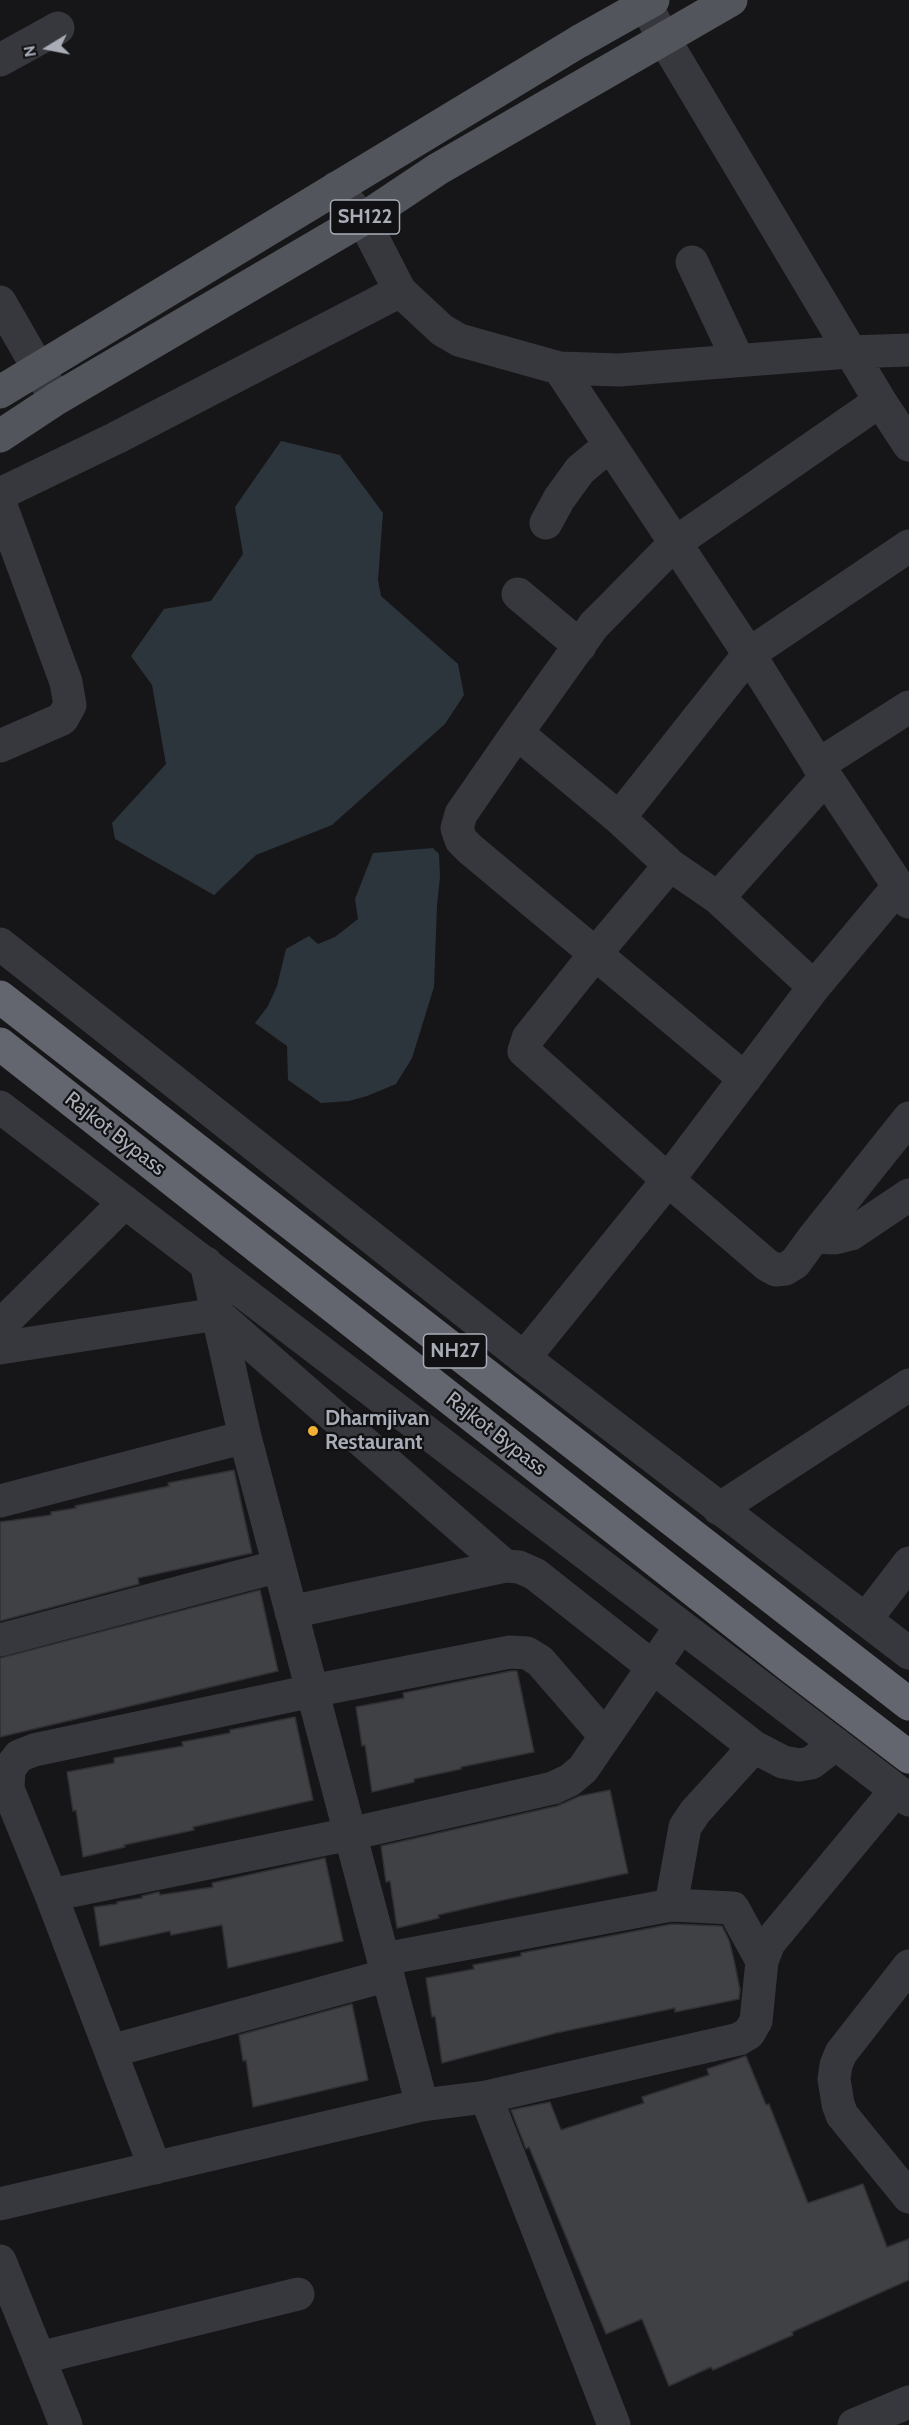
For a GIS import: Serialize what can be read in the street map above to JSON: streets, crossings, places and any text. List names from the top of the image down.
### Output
{
  "streets": {
    "highway": ["Rajkot Bypass", "NH27"],
    "main road": ["SH122"]
  },
  "places": ["Dharmjivan Restaurant"],
  "north": "left"
}
